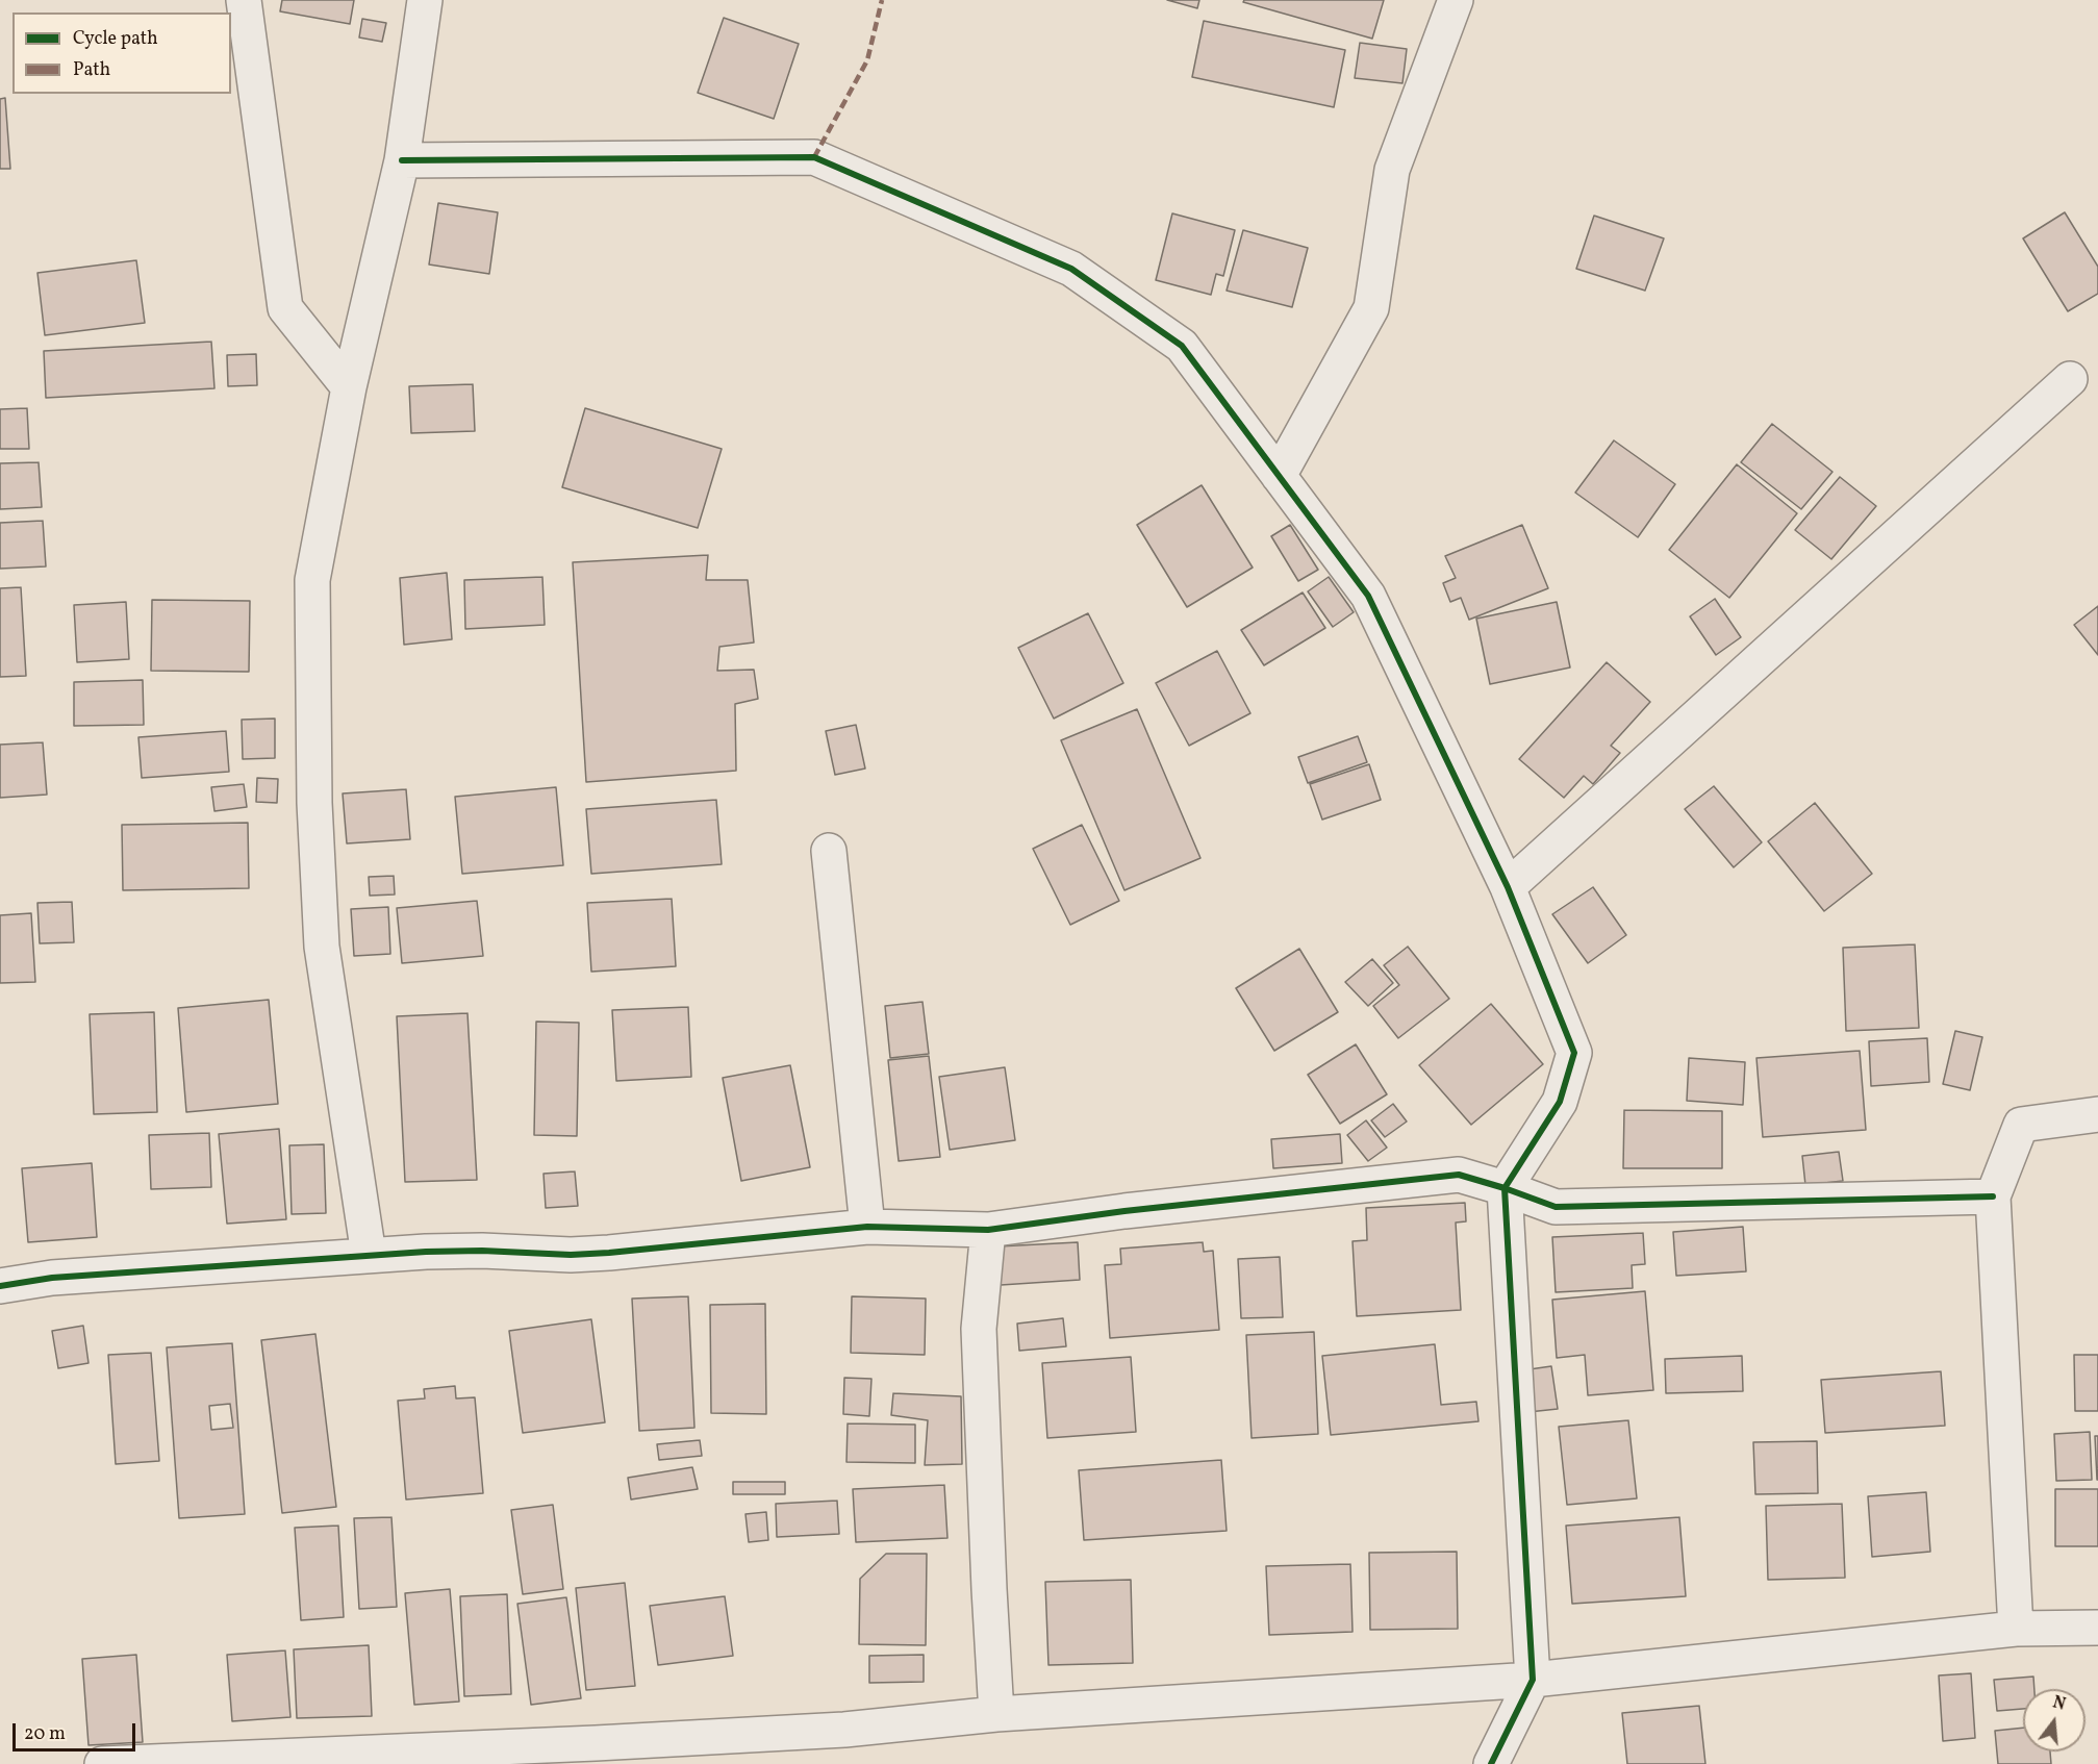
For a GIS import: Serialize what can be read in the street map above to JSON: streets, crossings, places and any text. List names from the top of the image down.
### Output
{
  "legend": ["Cycle path", "Path"],
  "scale_bar": "20 m",
  "north": "top"
}
